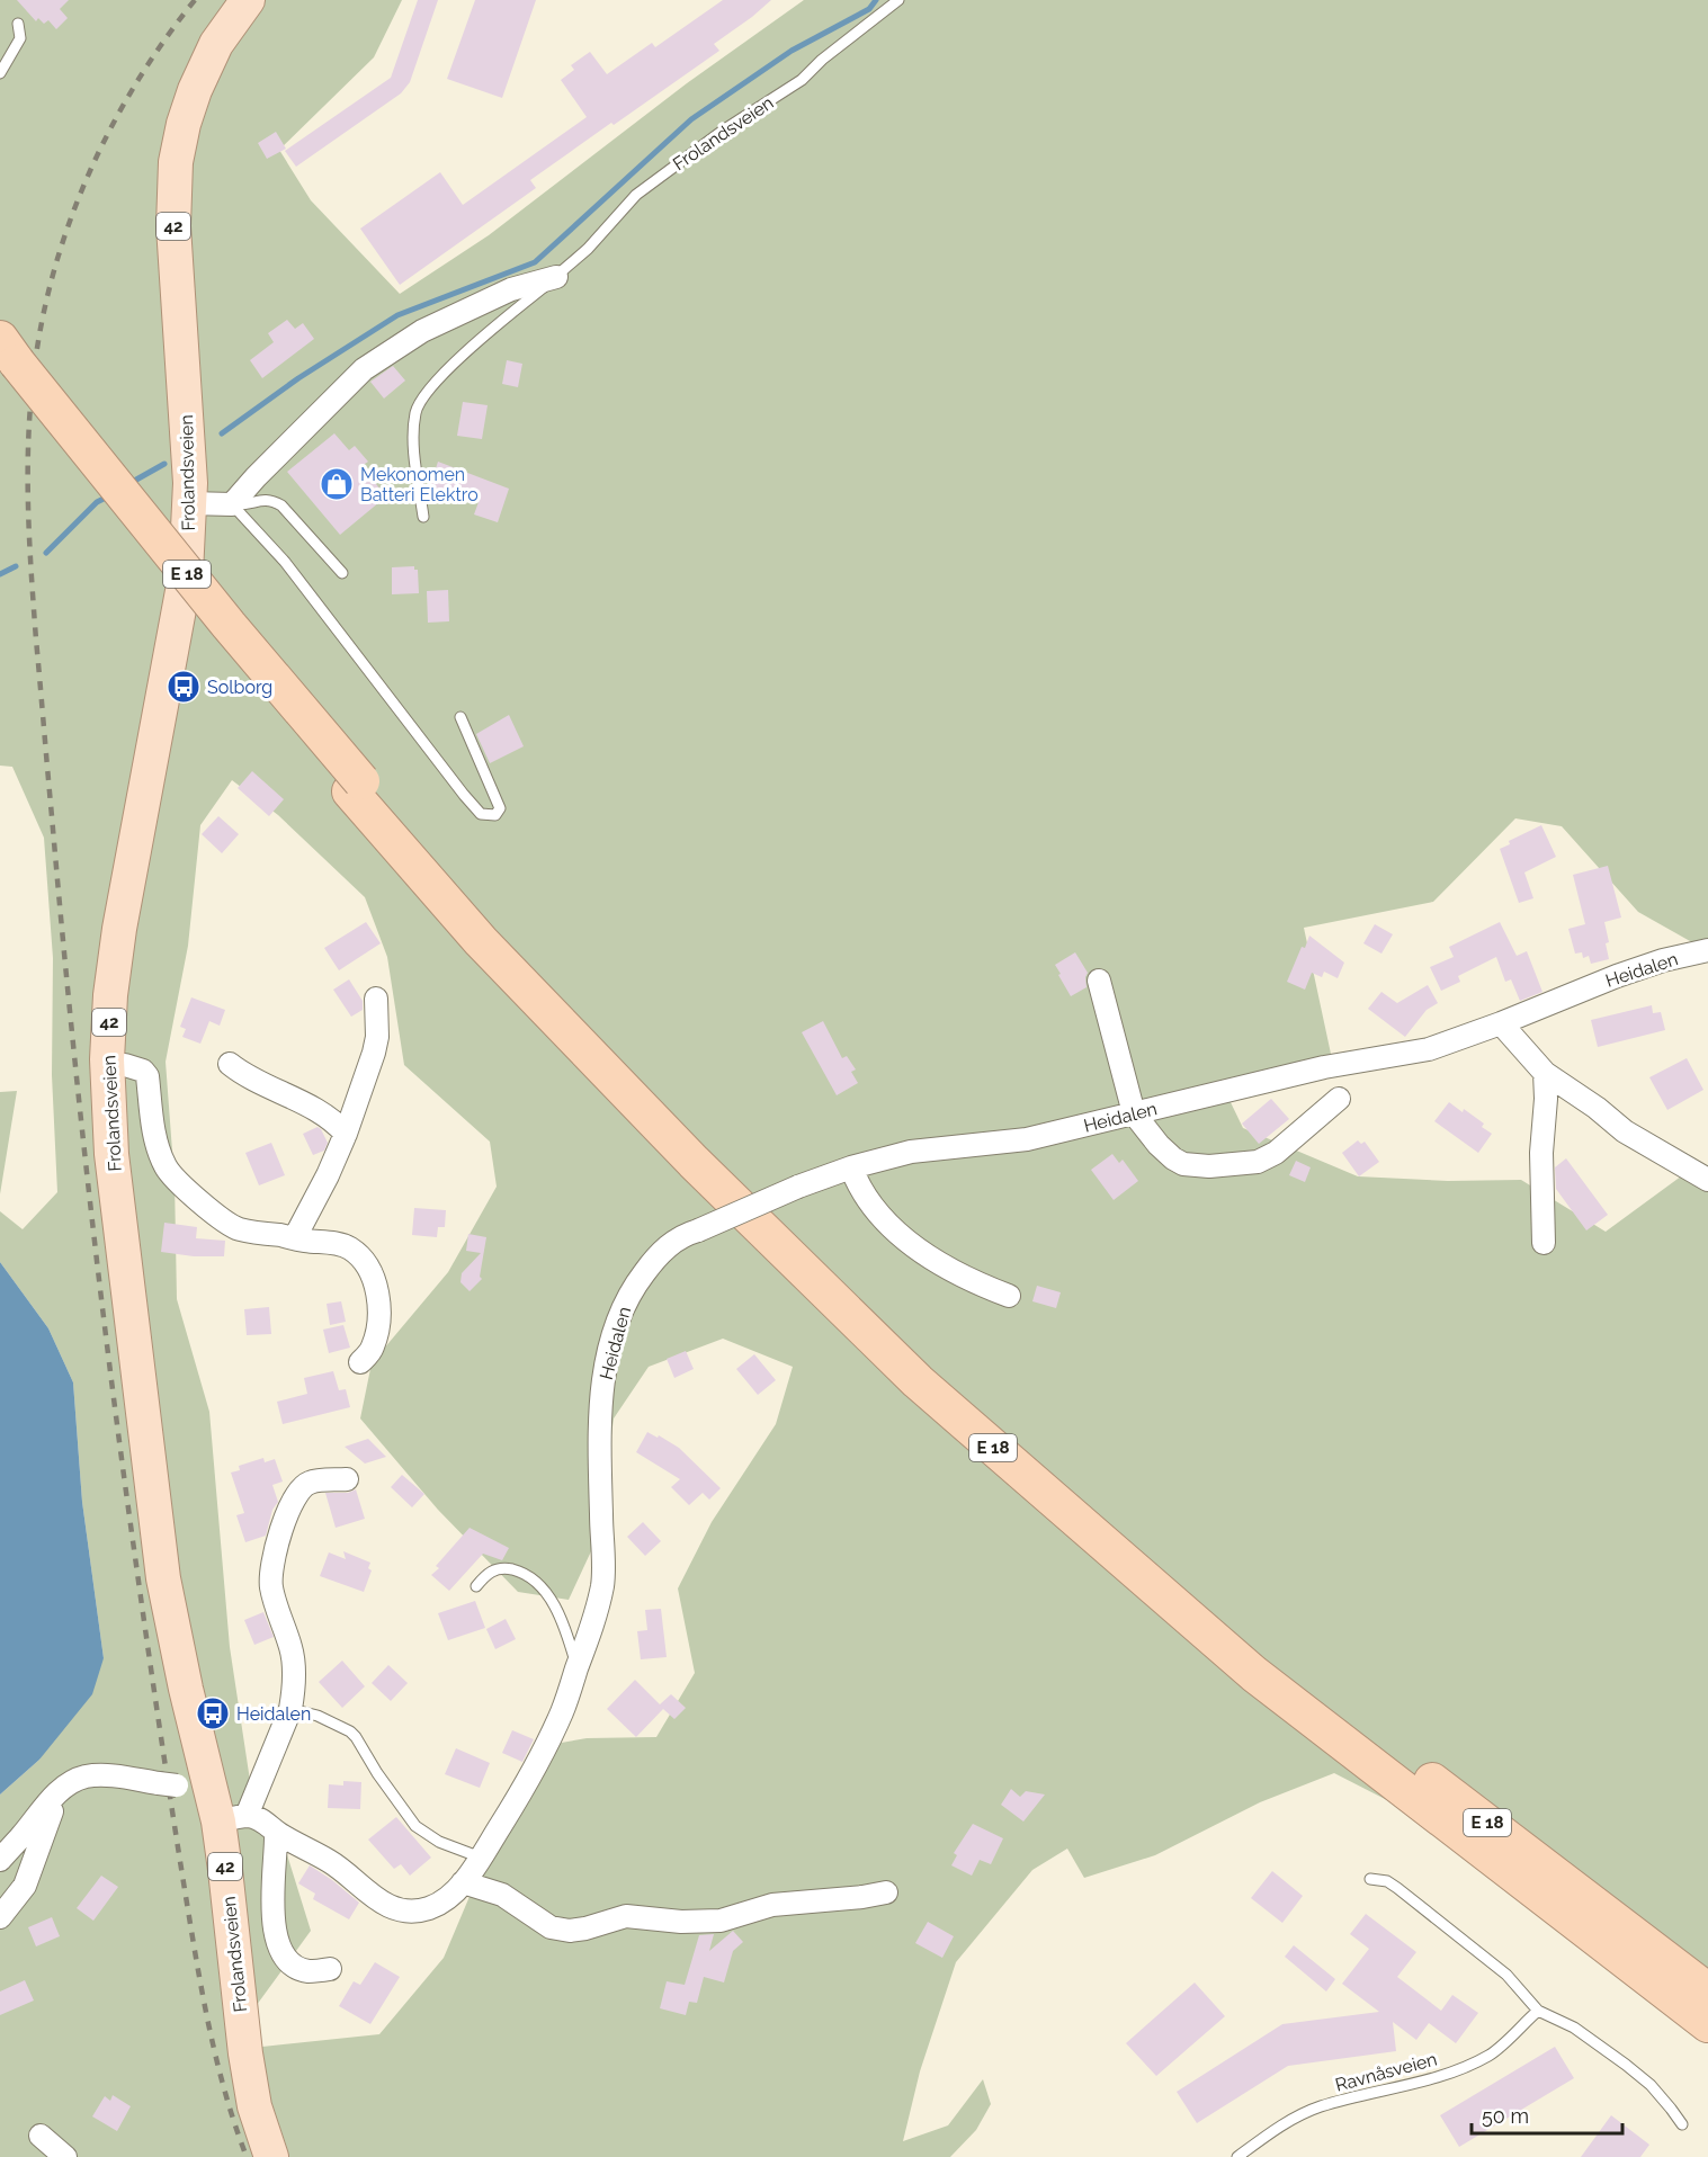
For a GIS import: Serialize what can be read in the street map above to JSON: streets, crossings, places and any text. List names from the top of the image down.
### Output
{
  "streets": {
    "highway": ["E 18"],
    "main road": ["Frolandsveien", "42"],
    "street": ["Heidalen"],
    "lane": ["Ravnåsveien"]
  },
  "crossings": [
    ["Frolandsveien", "Heidalen"]
  ],
  "places": {
    "shop": ["Mekonomen Batteri Elektro"],
    "bus stop": ["Solborg", "Heidalen"]
  },
  "scale_bar": "50 m"
}
